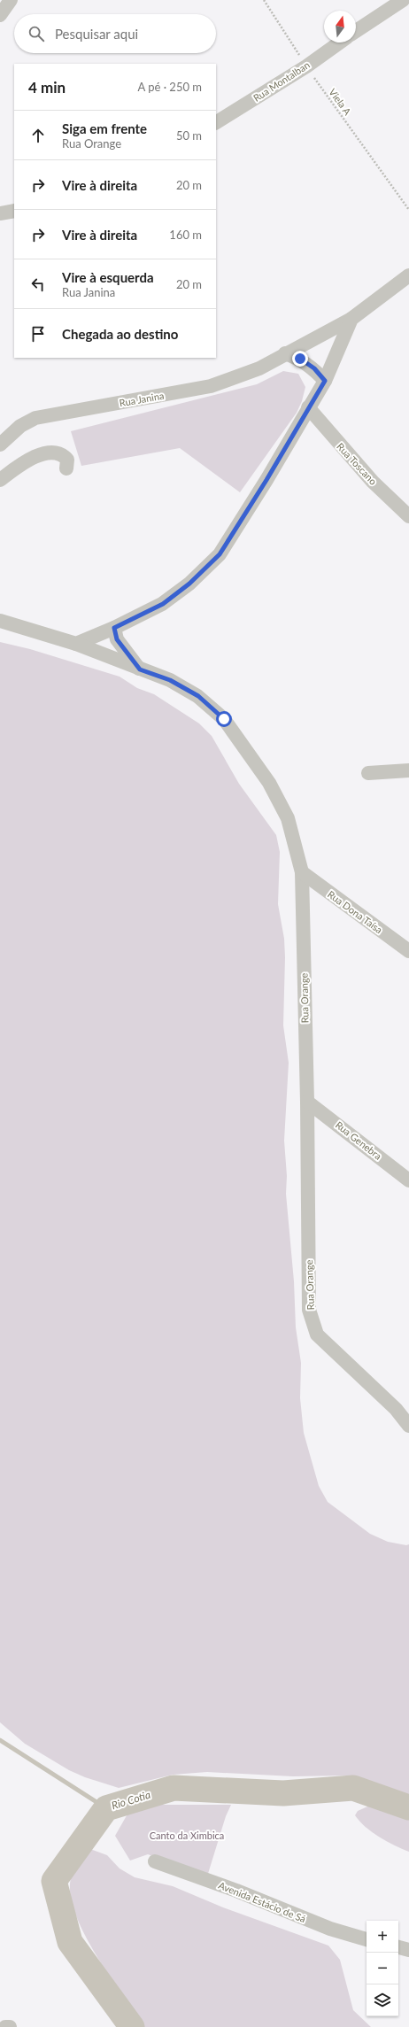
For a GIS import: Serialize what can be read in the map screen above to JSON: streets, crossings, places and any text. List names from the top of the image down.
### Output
{
  "streets": {
    "street": [
      "Rua Montalban",
      "Rua Janina",
      "Rua Toscano",
      "Rua Dona Taísa",
      "Rua Orange",
      "Rua Genebra",
      "Avenida Estácio de Sá"
    ],
    "path": ["Viela A"]
  },
  "crossings": [
    ["Rua Montalban", "Viela A"],
    ["Rua Dona Taísa", "Rua Orange"],
    ["Rua Orange", "Rua Genebra"]
  ],
  "water": ["Rio Cotia"],
  "parks": ["Canto da Ximbica"],
  "north": "top",
  "page": {
    "search": "Pesquisar aqui",
    "heading": ["4 min", "A pé · 250 m"],
    "list": [
      ["Siga em frente", "Rua Orange", "50 m"],
      ["Vire à direita", "20 m"],
      ["Vire à direita", "160 m"],
      ["Vire à esquerda", "Rua Janina", "20 m"],
      "Chegada ao destino"
    ],
    "map_buttons": ["+", "−"]
  }
}
